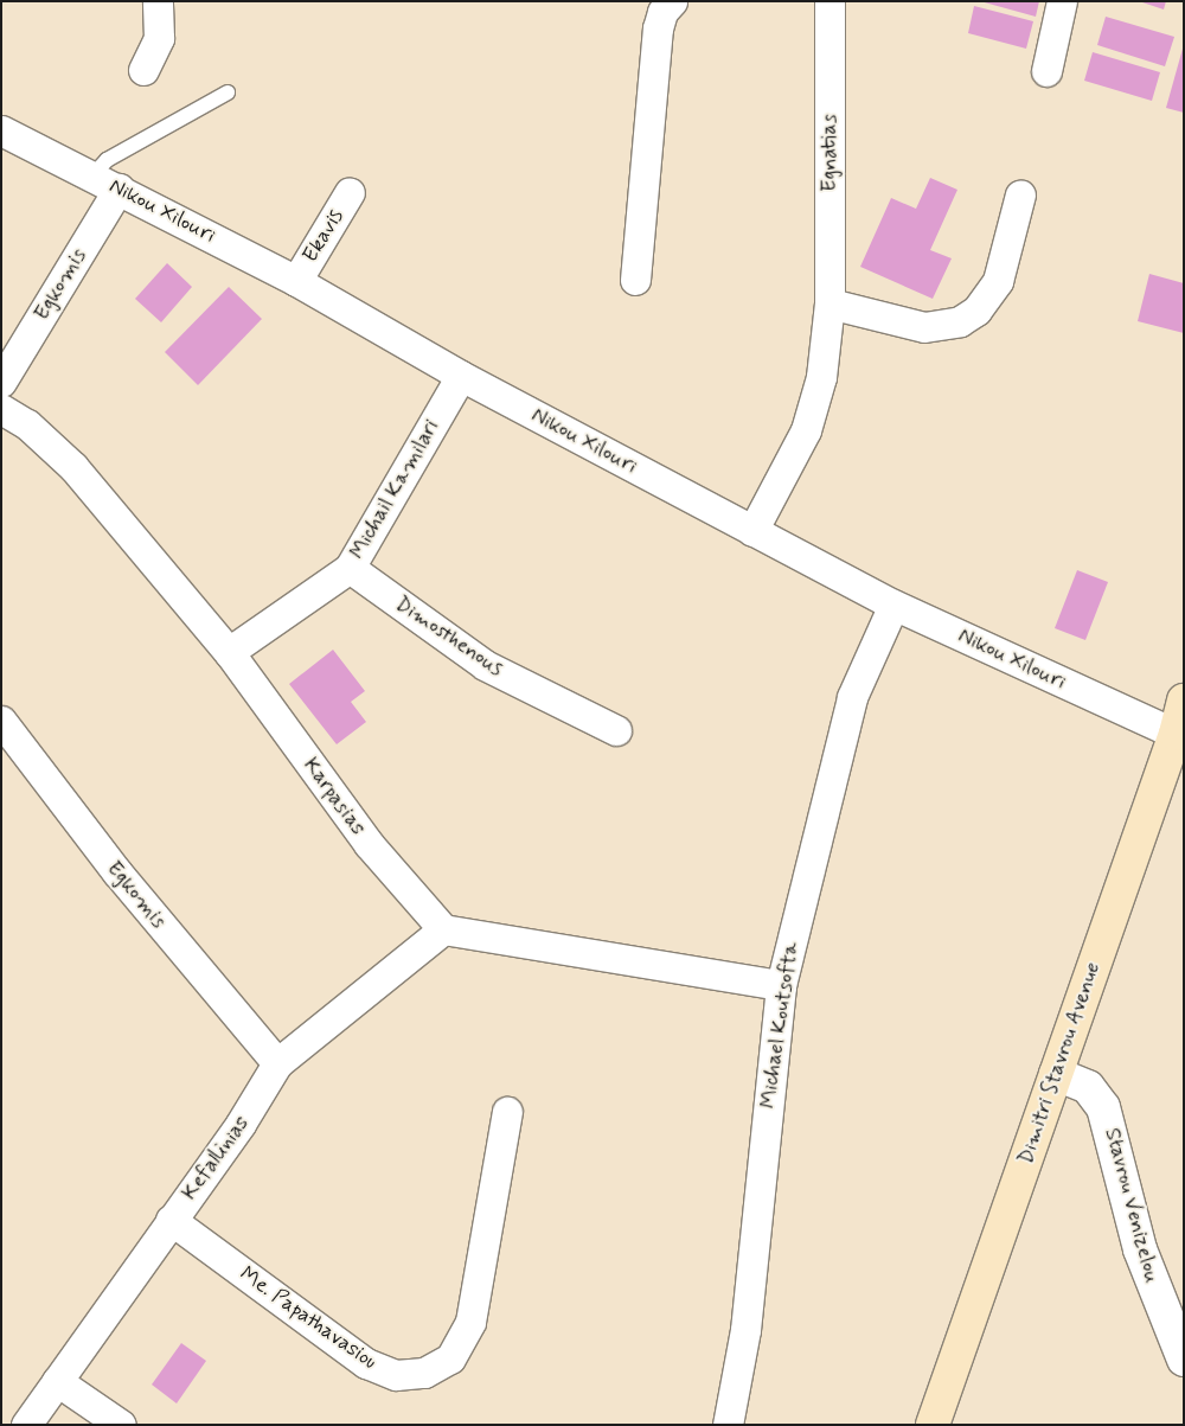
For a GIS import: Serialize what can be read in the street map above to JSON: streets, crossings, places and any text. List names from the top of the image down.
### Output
{
  "streets": {
    "main road": ["Dimitri Stavrou Avenue"],
    "street": [
      "Egnatias",
      "Nikou Xilouri",
      "Ekavis",
      "Egkomis",
      "Michail Kamilari",
      "Dimosthenous",
      "Karpasias",
      "Michael Koutsofta",
      "Kefallinias",
      "Stavrou Venizelou",
      "Me. Papathavasiou"
    ]
  },
  "crossings": [
    ["Egnatias", "Nikou Xilouri"],
    ["Nikou Xilouri", "Ekavis"],
    ["Nikou Xilouri", "Egkomis"],
    ["Nikou Xilouri", "Michail Kamilari"],
    ["Nikou Xilouri", "Michael Koutsofta"],
    ["Nikou Xilouri", "Dimitri Stavrou Avenue"],
    ["Egkomis", "Kefallinias"],
    ["Michail Kamilari", "Dimosthenous"],
    ["Michail Kamilari", "Karpasias"],
    ["Karpasias", "Kefallinias"],
    ["Dimitri Stavrou Avenue", "Stavrou Venizelou"],
    ["Kefallinias", "Me. Papathavasiou"]
  ]
}
